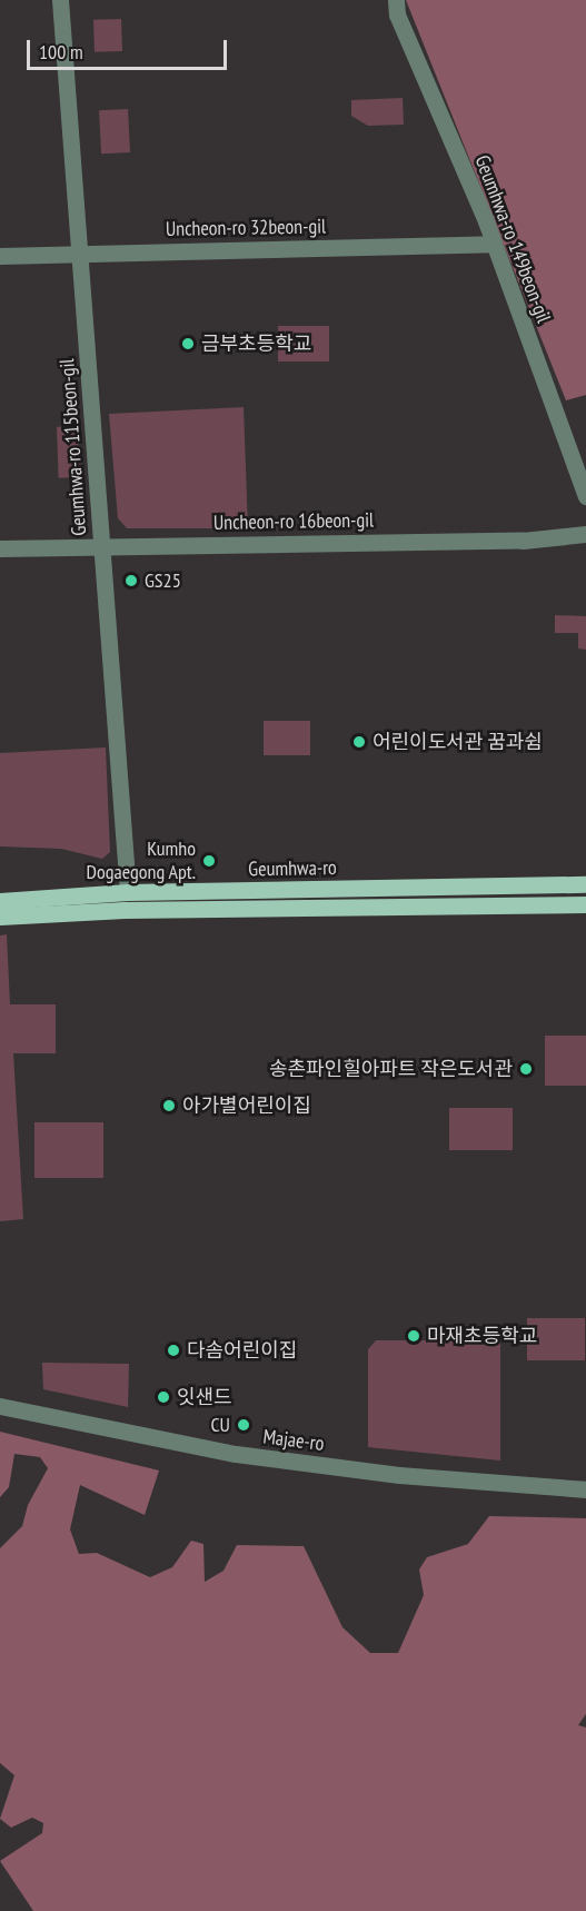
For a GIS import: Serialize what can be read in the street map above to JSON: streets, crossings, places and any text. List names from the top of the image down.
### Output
{
  "streets": {
    "main road": ["Geumhwa-ro"],
    "street": [
      "Uncheon-ro 32beon-gil",
      "Geumhwa-ro 149beon-gil",
      "Geumhwa-ro 115beon-gil",
      "Uncheon-ro 16beon-gil",
      "Majae-ro"
    ]
  },
  "crossings": [
    ["Uncheon-ro 32beon-gil", "Geumhwa-ro 149beon-gil"],
    ["Uncheon-ro 32beon-gil", "Geumhwa-ro 115beon-gil"],
    ["Geumhwa-ro 115beon-gil", "Uncheon-ro 16beon-gil"],
    ["Geumhwa-ro 115beon-gil", "Geumhwa-ro"]
  ],
  "places": [
    "금부초등학교",
    "GS25",
    "어린이도서관 꿈과쉼",
    "Kumho Dogaegong Apt.",
    "송촌파인힐아파트 작은도서관",
    "아가별어린이집",
    "마재초등학교",
    "다솜어린이집",
    "잇샌드",
    "CU"
  ],
  "scale_bar": "100 m"
}
